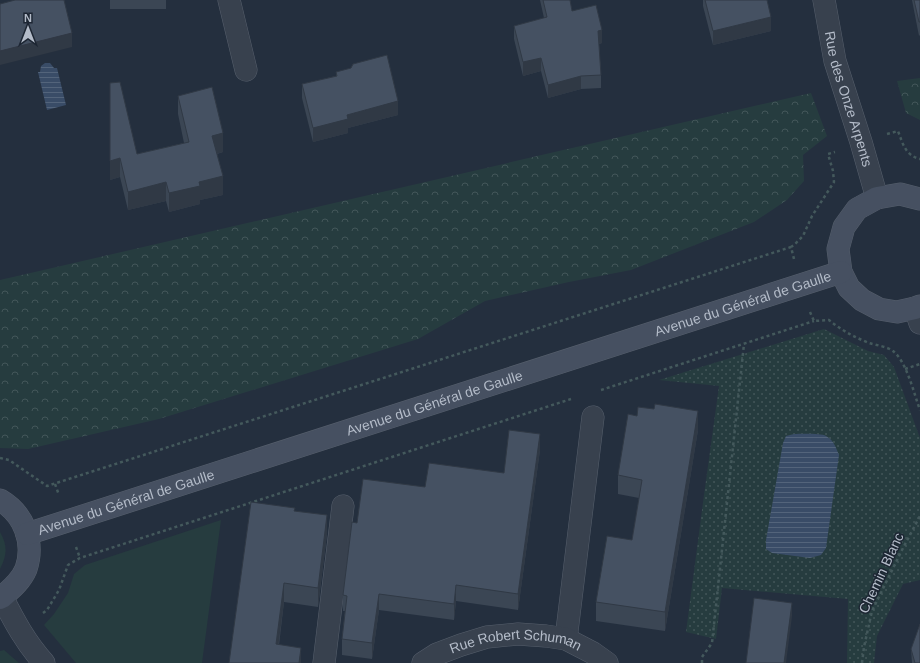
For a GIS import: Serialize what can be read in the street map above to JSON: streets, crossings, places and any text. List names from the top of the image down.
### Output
{
  "streets": {
    "street": ["Rue des Onze Arpents", "Avenue du Général de Gaulle", "Rue Robert Schuman"],
    "path": ["Chemin Blanc"]
  },
  "north": "top"
}
